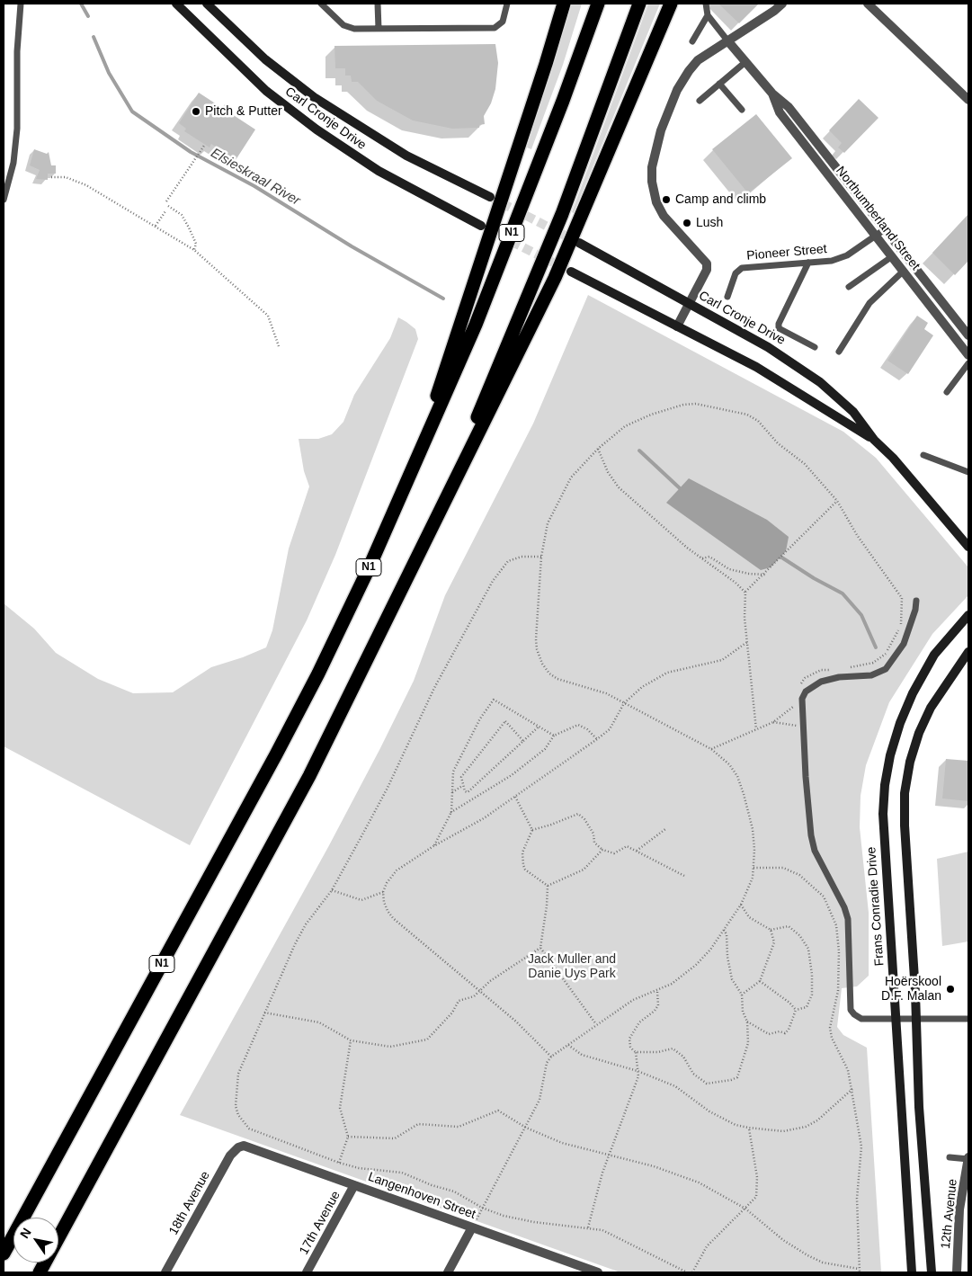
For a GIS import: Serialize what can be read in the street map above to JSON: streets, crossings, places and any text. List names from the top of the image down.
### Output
{
  "streets": {
    "highway": ["N1"],
    "main road": ["Carl Cronje Drive", "Frans Conradie Drive"],
    "street": [
      "Northumberland Street",
      "Langenhoven Street",
      "18th Avenue",
      "12th Avenue",
      "17th Avenue"
    ],
    "lane": ["Pioneer Street"]
  },
  "crossings": [
    ["Northumberland Street", "Pioneer Street"],
    ["Langenhoven Street", "18th Avenue"],
    ["Langenhoven Street", "17th Avenue"]
  ],
  "water": ["Elsieskraal River"],
  "parks": ["Jack Muller and Danie Uys Park"],
  "places": [
    "Pitch & Putter",
    "Camp and climb",
    "Lush",
    "Hoërskool D.F. Malan"
  ],
  "north": "top left"
}
